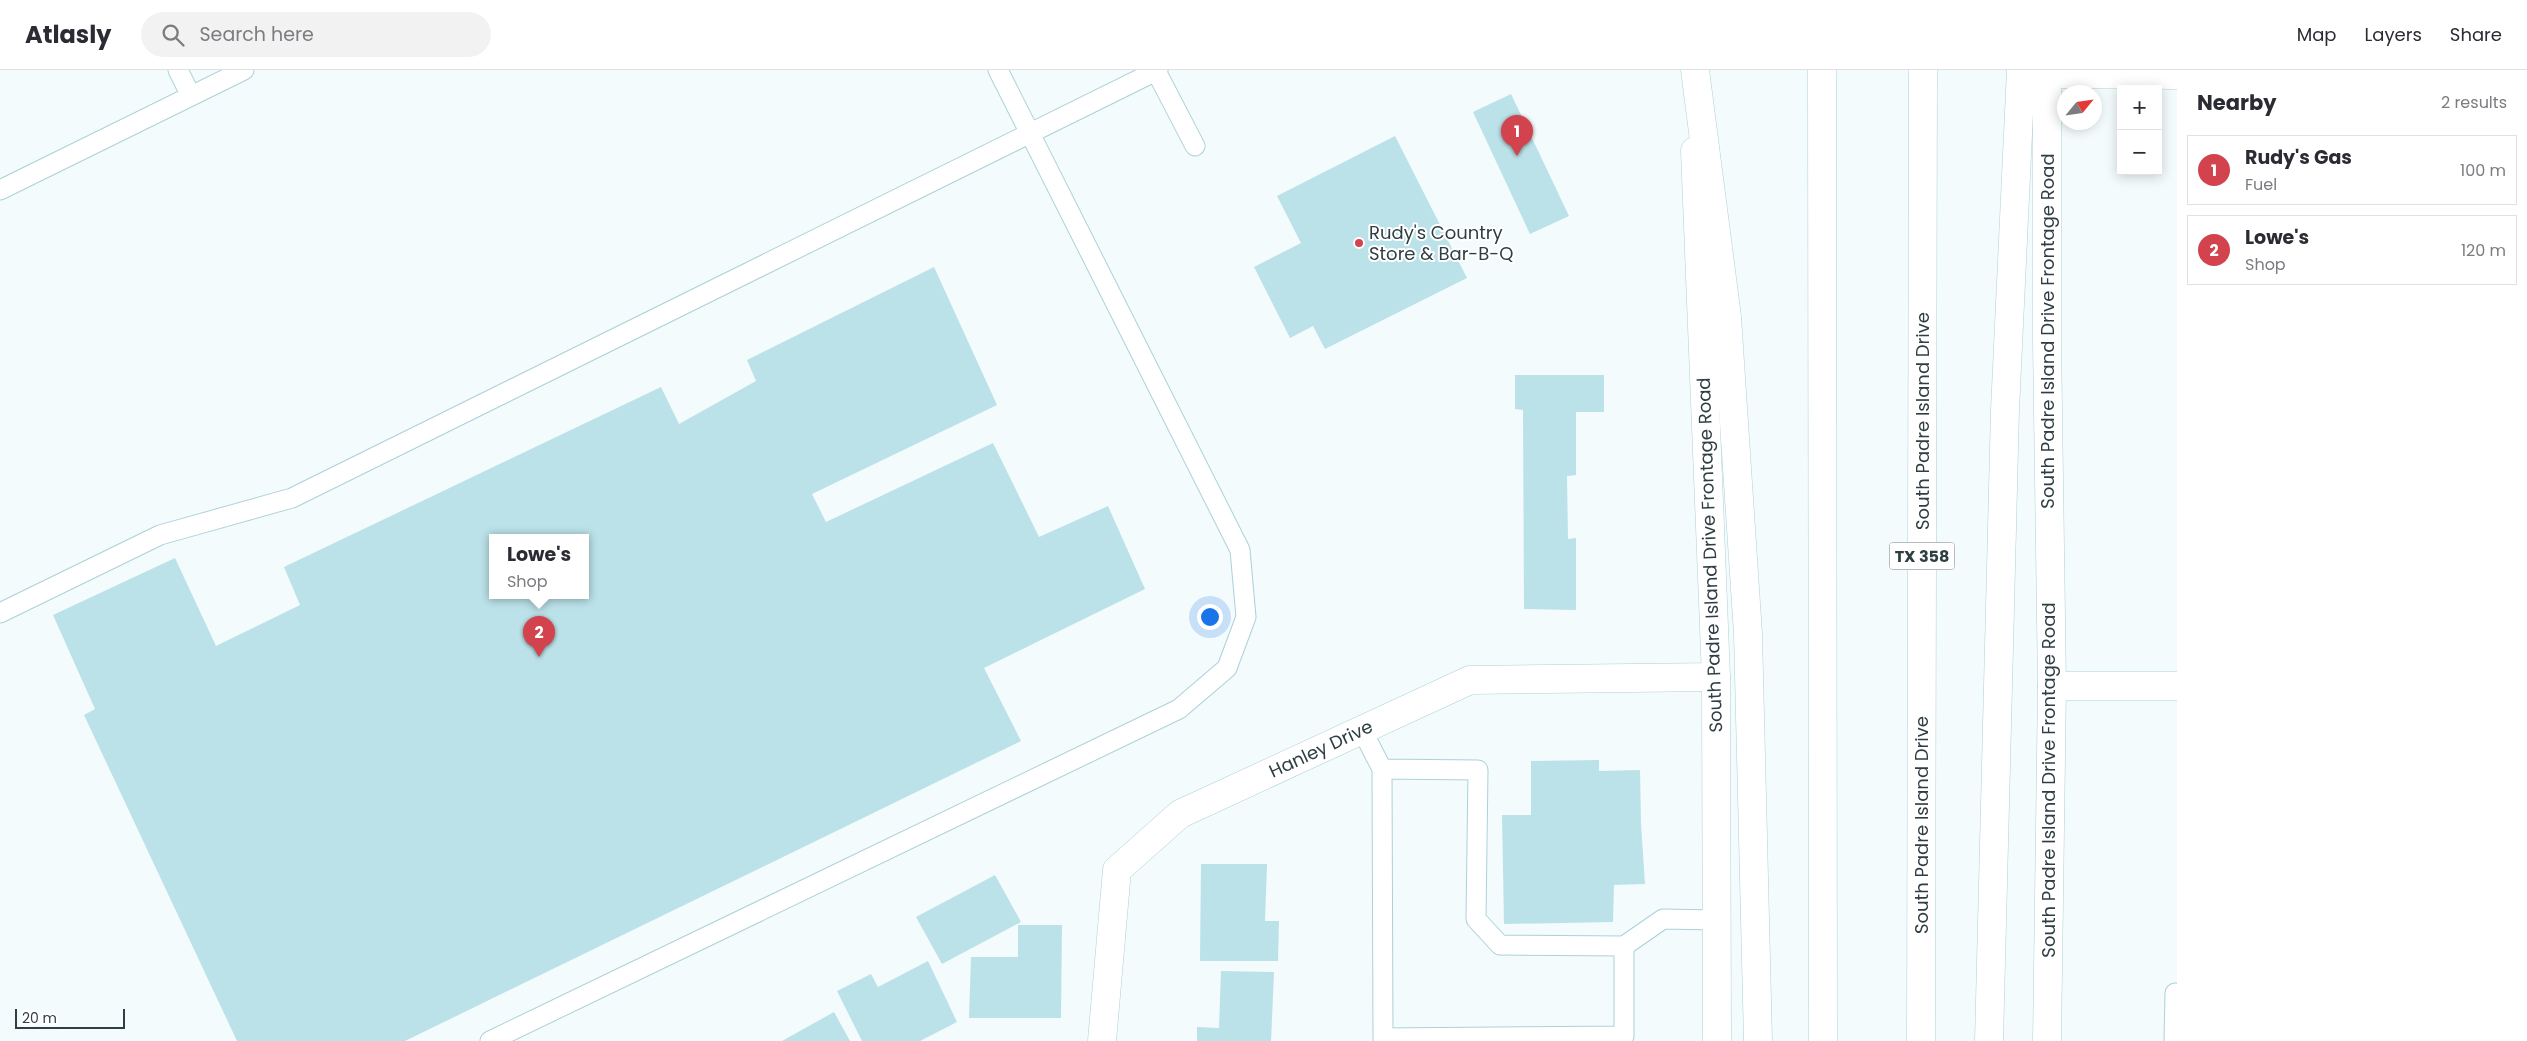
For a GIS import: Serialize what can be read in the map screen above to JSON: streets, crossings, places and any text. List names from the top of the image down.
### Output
{
  "streets": {
    "main road": [
      "South Padre Island Drive Frontage Road",
      "South Padre Island Drive",
      "TX 358",
      "Hanley Drive"
    ]
  },
  "crossings": [
    ["South Padre Island Drive Frontage Road", "Hanley Drive"]
  ],
  "places": ["Rudy's Country Store & Bar-B-Q"],
  "scale_bar": "20 m",
  "north": "top right",
  "page": {
    "header": "Atlasly",
    "search": "Search here",
    "nav": ["Map", "Layers", "Share"],
    "heading": ["Nearby", "2 results"],
    "map_buttons": ["+", "−"],
    "pins": ["1", "2"],
    "list": [
      {
        "mark": "1",
        "name": "Rudy's Gas",
        "note": "Fuel",
        "value": "100 m"
      },
      {
        "mark": "2",
        "name": "Lowe's",
        "note": "Shop",
        "value": "120 m"
      }
    ],
    "popup": ["Lowe's", "Shop"],
    "scale": "20 m"
  }
}
